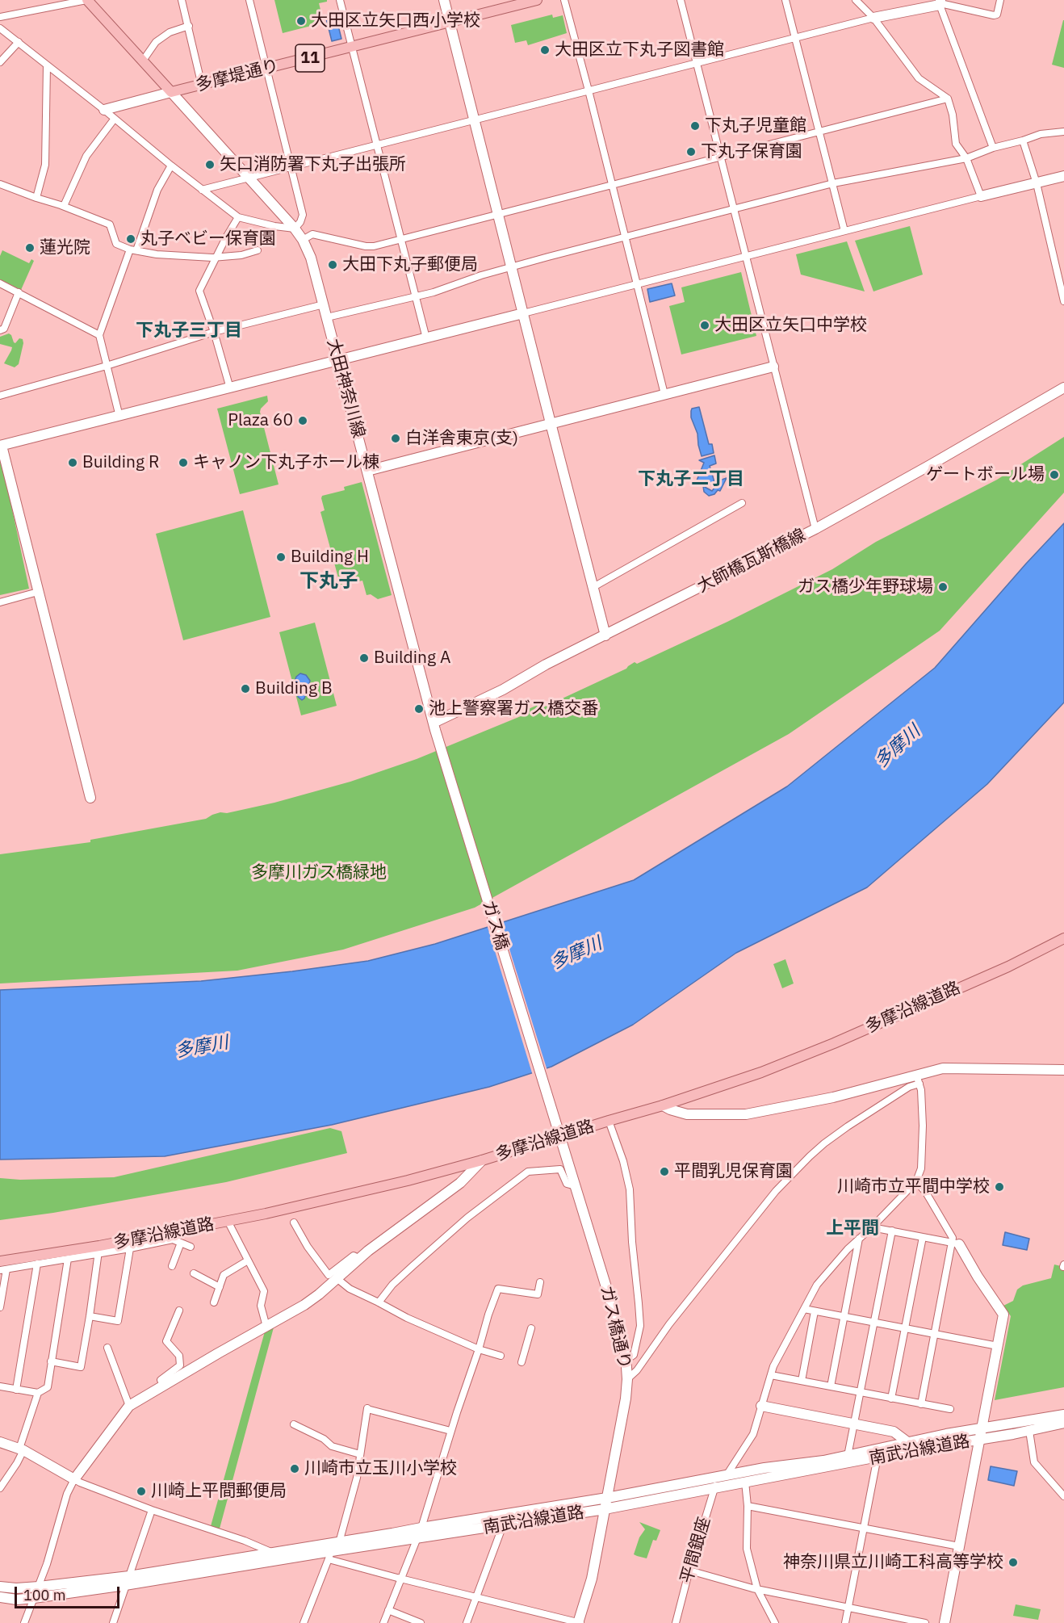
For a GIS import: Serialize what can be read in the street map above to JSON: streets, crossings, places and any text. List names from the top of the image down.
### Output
{
  "streets": {
    "main road": ["11", "多摩堤通り", "多摩沿線道路"],
    "street": [
      "大田神奈川線",
      "大師橋瓦斯橋線",
      "ガス橋",
      "ガス橋通り",
      "南武沿線道路",
      "平間銀座"
    ]
  },
  "crossings": [
    ["多摩堤通り", "大田神奈川線"],
    ["大田神奈川線", "大師橋瓦斯橋線"],
    ["大田神奈川線", "ガス橋"],
    ["大師橋瓦斯橋線", "ガス橋"],
    ["ガス橋", "ガス橋通り"],
    ["多摩沿線道路", "ガス橋通り"],
    ["ガス橋通り", "南武沿線道路"],
    ["南武沿線道路", "平間銀座"]
  ],
  "districts": [
    "下丸子三丁目",
    "下丸子二丁目",
    "下丸子",
    "上平間"
  ],
  "water": ["多摩川"],
  "parks": ["多摩川ガス橋緑地"],
  "places": [
    "大田区立矢口西小学校",
    "大田区立下丸子図書館",
    "下丸子児童館",
    "下丸子保育園",
    "矢口消防署下丸子出張所",
    "丸子ベビー保育園",
    "蓮光院",
    "大田下丸子郵便局",
    "大田区立矢口中学校",
    "Plaza 60",
    "白洋舎東京(支)",
    "Building R",
    "キャノン下丸子ホール棟",
    "ゲートボール場",
    "Building H",
    "ガス橋少年野球場",
    "Building A",
    "Building B",
    "池上警察署ガス橋交番",
    "平間乳児保育園",
    "川崎市立平間中学校",
    "川崎市立玉川小学校",
    "川崎上平間郵便局",
    "神奈川県立川崎工科高等学校"
  ],
  "scale_bar": "100 m"
}
